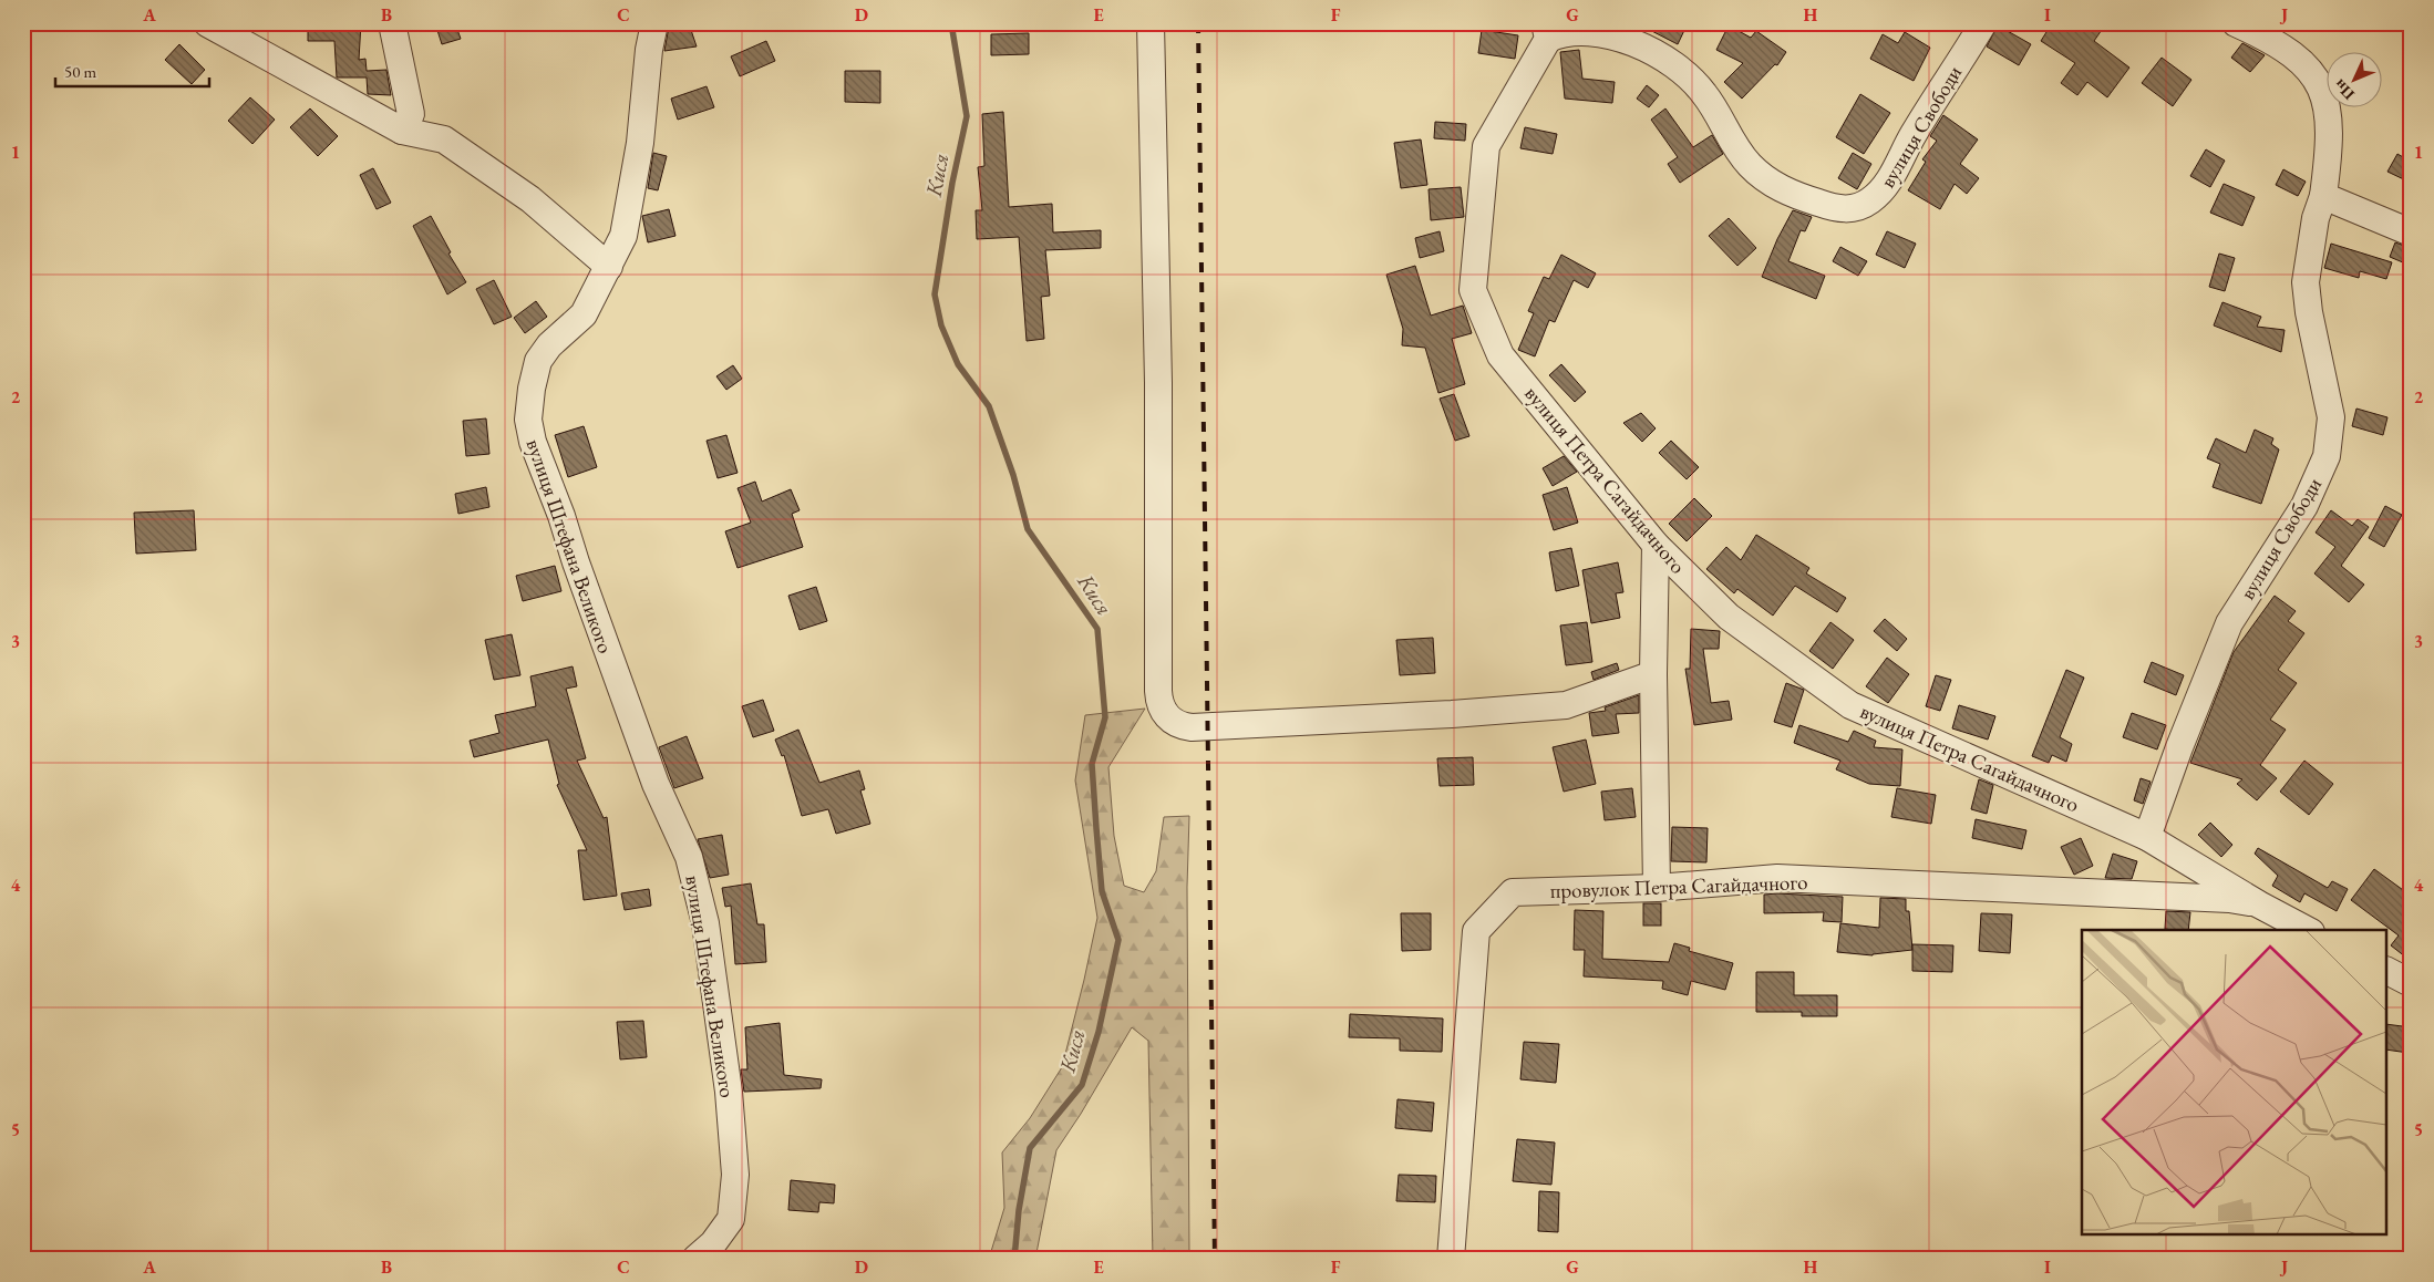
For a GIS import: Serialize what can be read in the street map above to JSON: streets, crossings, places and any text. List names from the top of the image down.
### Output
{
  "streets": {
    "street": [
      "вулиця Свободи",
      "вулиця Петра Сагайдачного",
      "вулиця Штефана Великого",
      "провулок Петра Сагайдачного"
    ]
  },
  "crossings": [
    ["вулиця Свободи", "вулиця Петра Сагайдачного"],
    ["вулиця Петра Сагайдачного", "провулок Петра Сагайдачного"]
  ],
  "water": ["Кися"],
  "scale_bar": "50 m",
  "north": "bottom left",
  "grid": {
    "columns": [
      "A",
      "B",
      "C",
      "D",
      "E",
      "F",
      "G",
      "H",
      "I",
      "J"
    ],
    "rows": [
      "1",
      "2",
      "3",
      "4",
      "5"
    ]
  }
}
